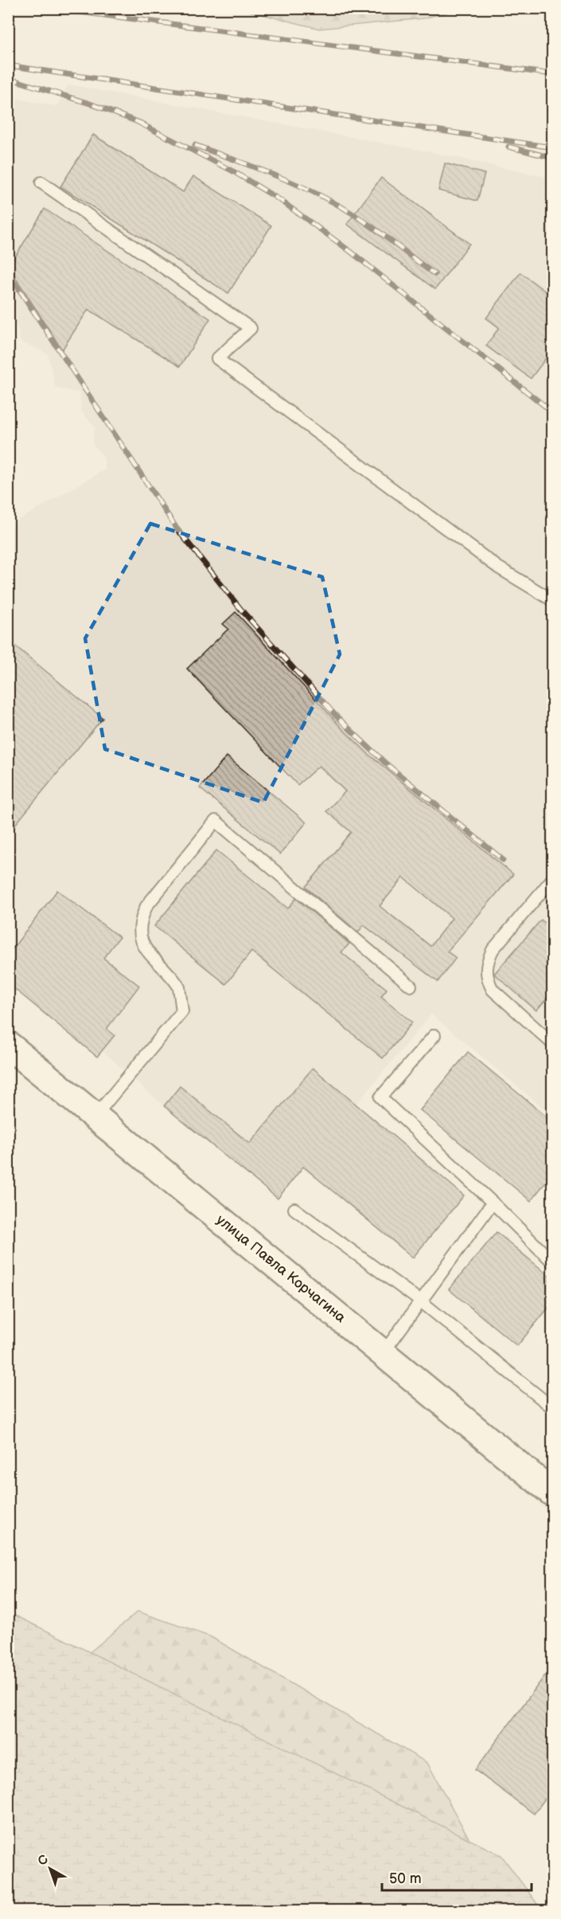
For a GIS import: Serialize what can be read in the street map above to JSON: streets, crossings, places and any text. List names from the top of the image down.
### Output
{
  "streets": {
    "main road": ["улица Павла Корчагина"]
  },
  "scale_bar": "50 m",
  "north": "top left"
}
